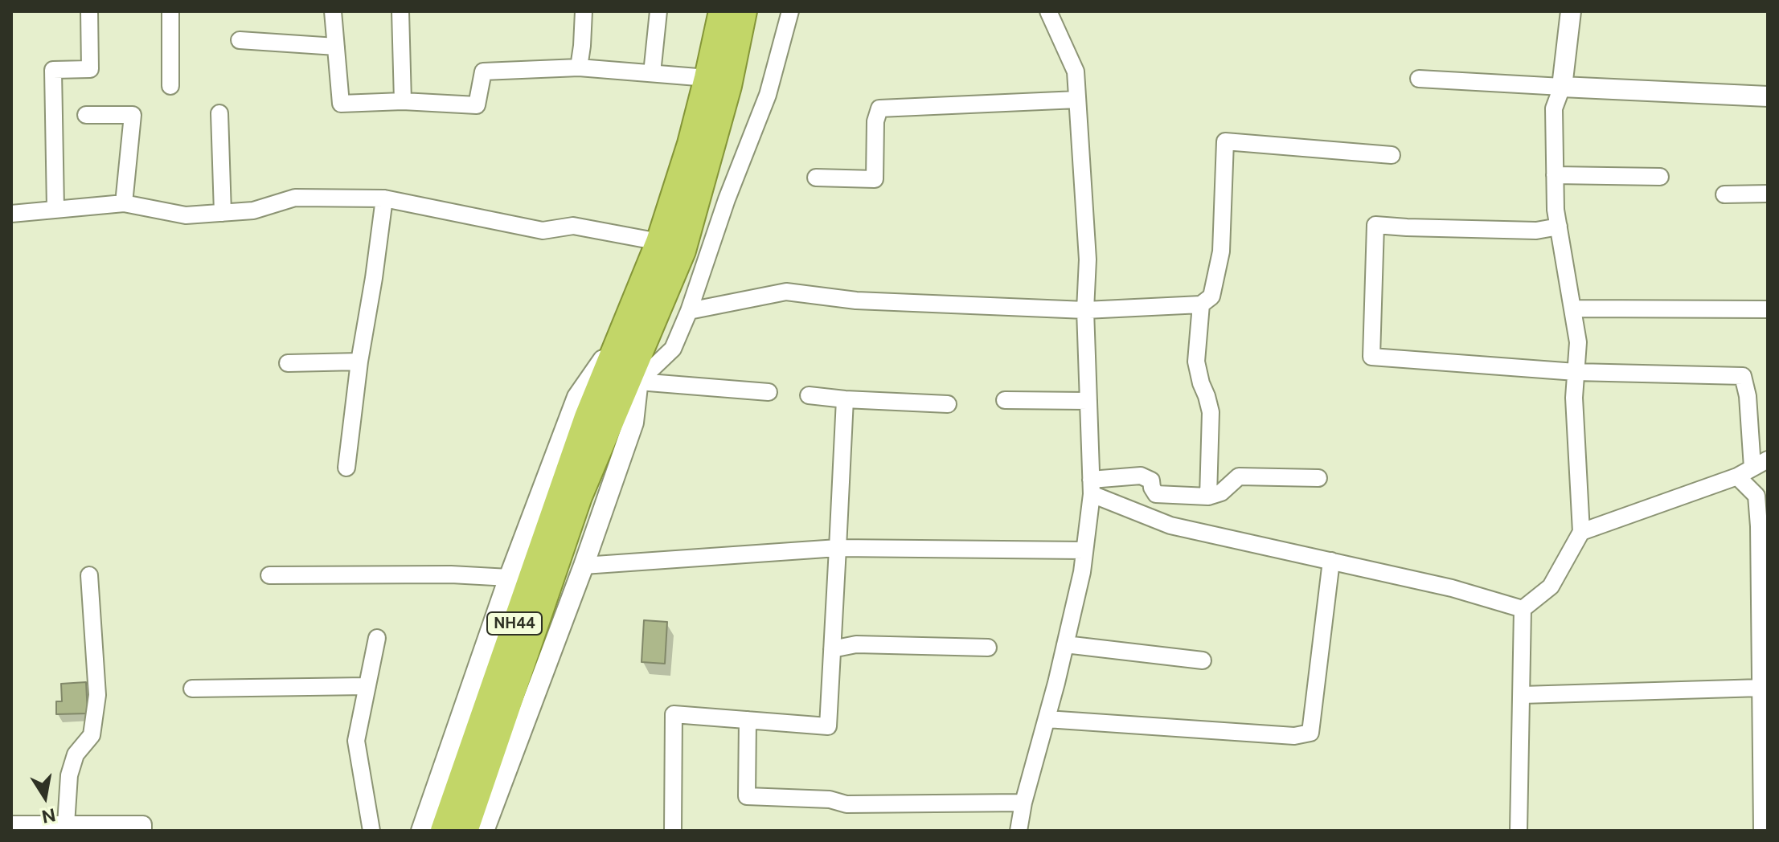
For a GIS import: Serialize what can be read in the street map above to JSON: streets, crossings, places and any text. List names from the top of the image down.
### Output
{
  "streets": {
    "highway": ["NH44"]
  },
  "north": "bottom"
}
